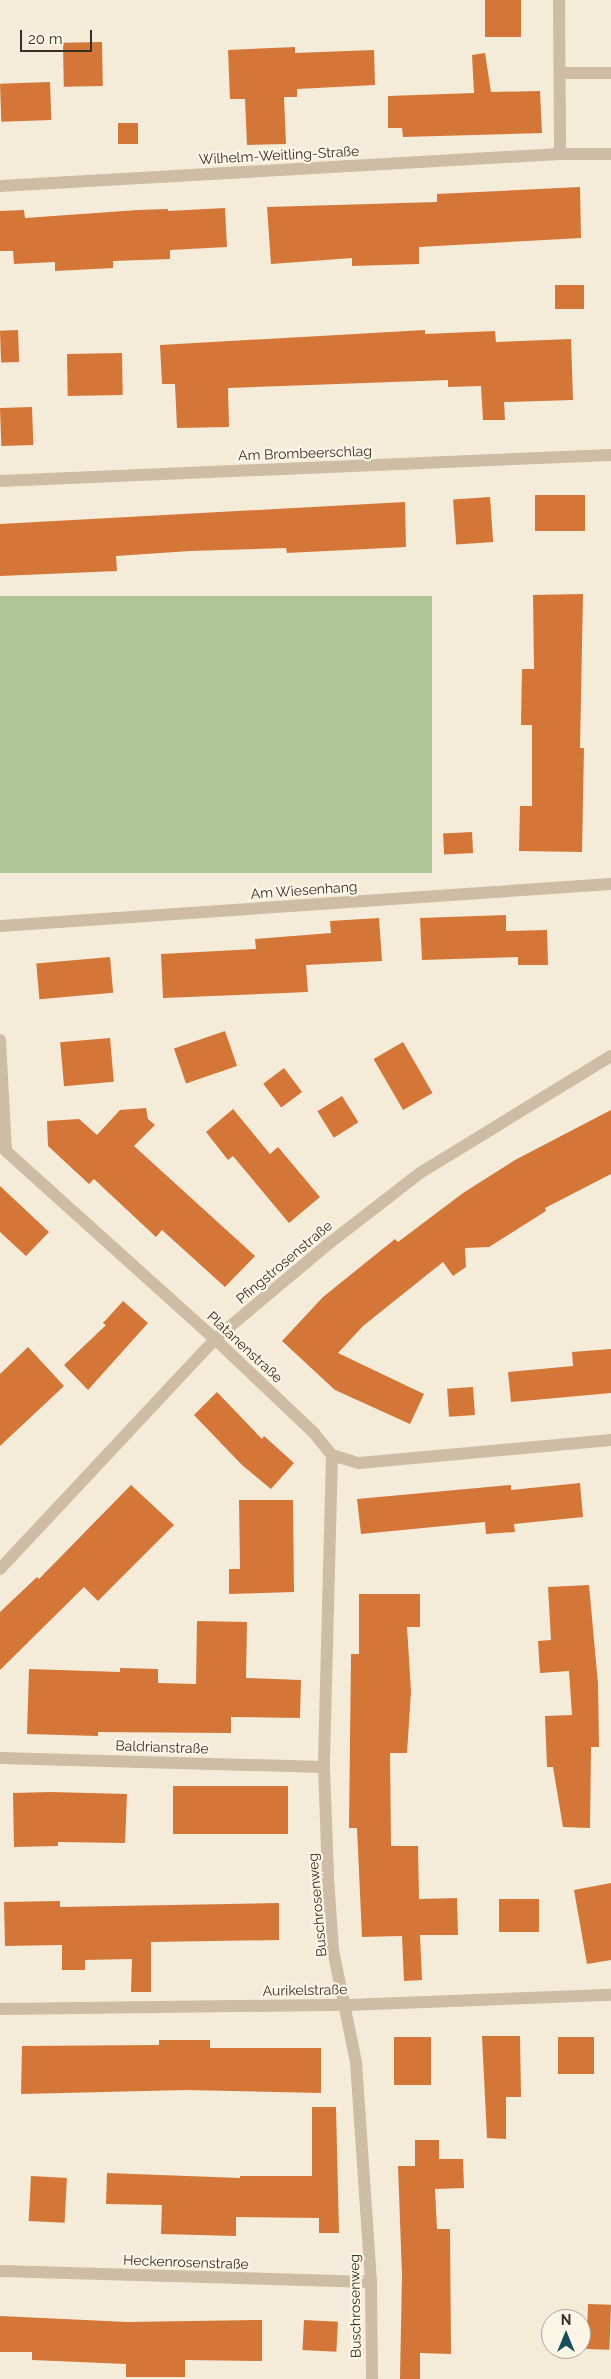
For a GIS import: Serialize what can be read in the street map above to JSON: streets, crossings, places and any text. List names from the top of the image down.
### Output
{
  "streets": {
    "street": [
      "Wilhelm-Weitling-Straße",
      "Am Brombeerschlag",
      "Am Wiesenhang",
      "Pfingstrosenstraße",
      "Platanenstraße",
      "Baldrianstraße",
      "Buschrosenweg",
      "Aurikelstraße",
      "Heckenrosenstraße"
    ]
  },
  "crossings": [
    ["Pfingstrosenstraße", "Platanenstraße"],
    ["Platanenstraße", "Buschrosenweg"],
    ["Baldrianstraße", "Buschrosenweg"],
    ["Buschrosenweg", "Aurikelstraße"],
    ["Buschrosenweg", "Heckenrosenstraße"]
  ],
  "scale_bar": "20 m",
  "north": "top"
}
